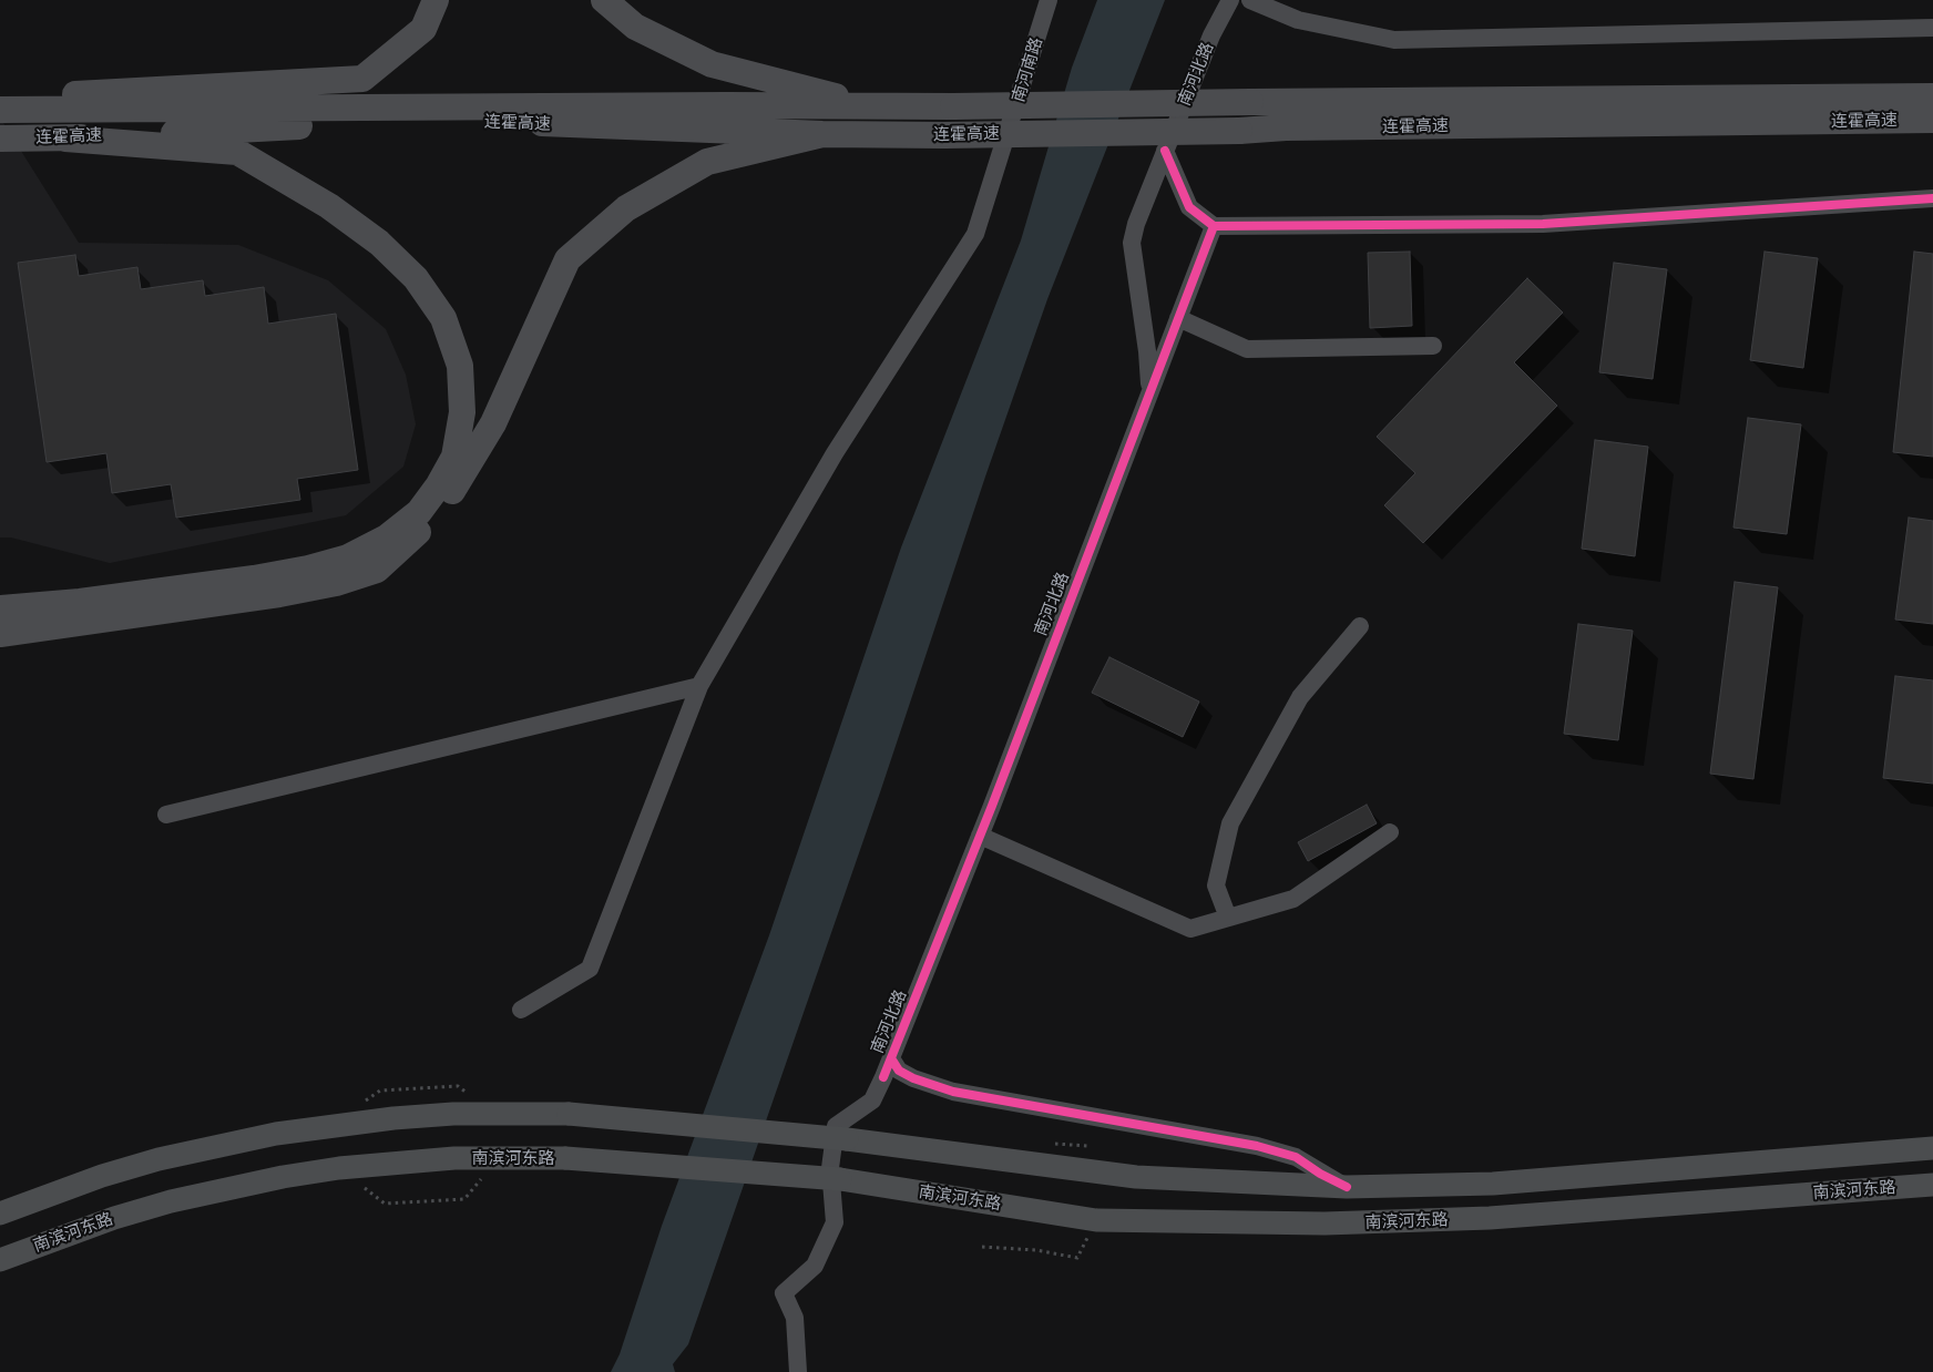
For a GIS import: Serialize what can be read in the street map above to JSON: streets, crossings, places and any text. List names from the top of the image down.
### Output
{
  "streets": {
    "highway": ["连霍高速"],
    "main road": ["南滨河东路"],
    "street": ["南河南路", "南河北路"]
  }
}
